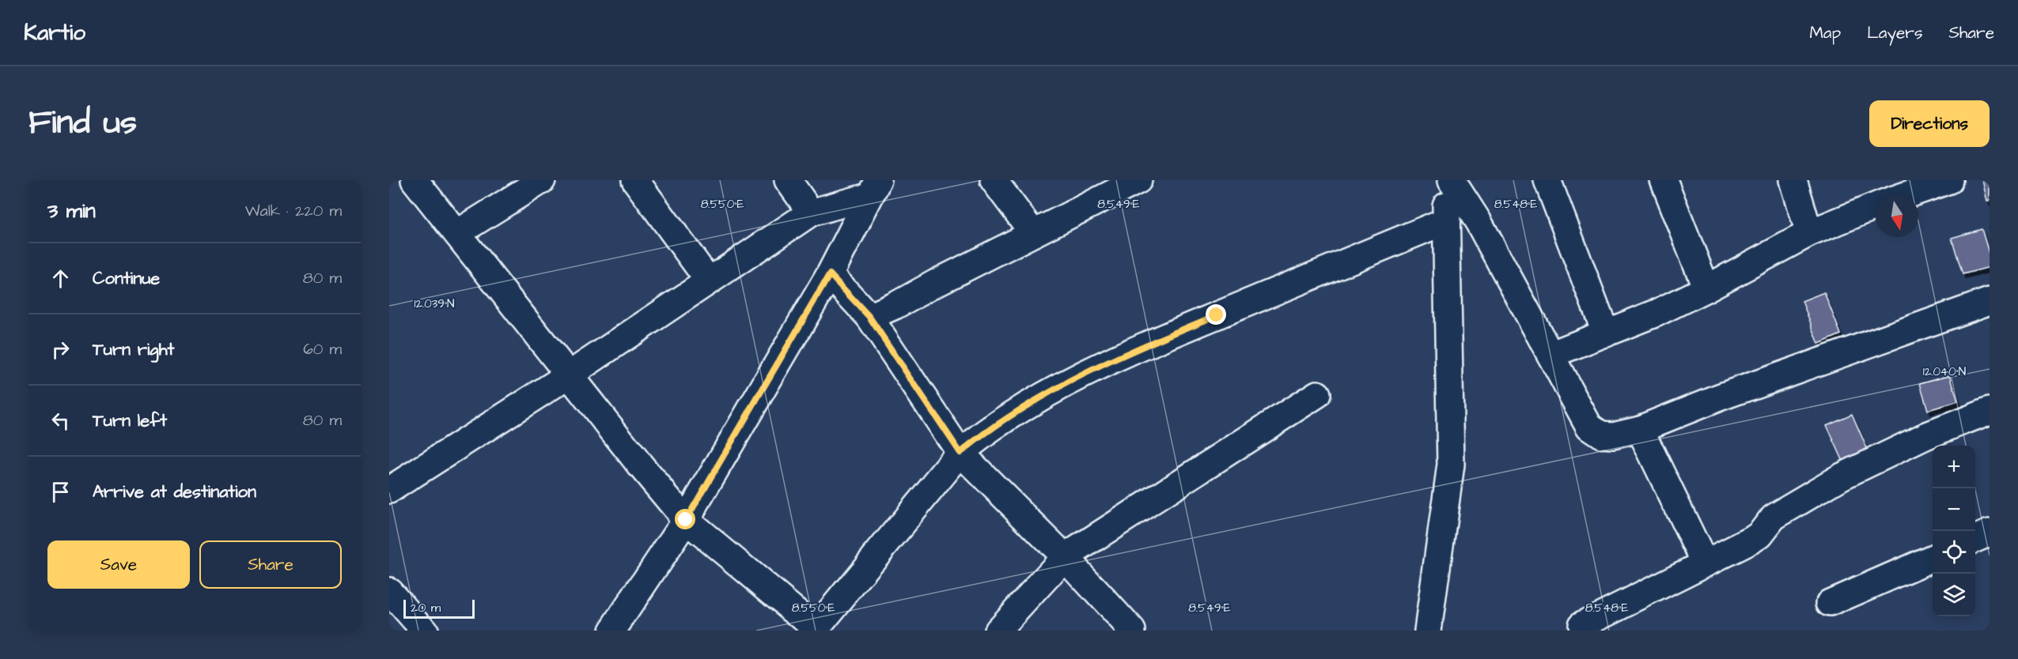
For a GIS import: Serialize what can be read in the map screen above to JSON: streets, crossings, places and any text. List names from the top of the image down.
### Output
{
  "scale_bar": "20 m",
  "north": "bottom",
  "page": {
    "header": "Kartio",
    "nav": ["Map", "Layers", "Share"],
    "title": "Find us",
    "buttons": [
      "Directions",
      ["Save", "Share"]
    ],
    "heading": ["3 min", "Walk · 220 m"],
    "list": [
      ["Continue", "80 m"],
      ["Turn right", "60 m"],
      ["Turn left", "80 m"],
      "Arrive at destination"
    ],
    "map_buttons": ["+", "−"],
    "scale": "20 m"
  },
  "coordinates": [
    "8.550°E",
    "8.549°E",
    "8.548°E",
    "12.039°N",
    "12.040°N"
  ]
}
